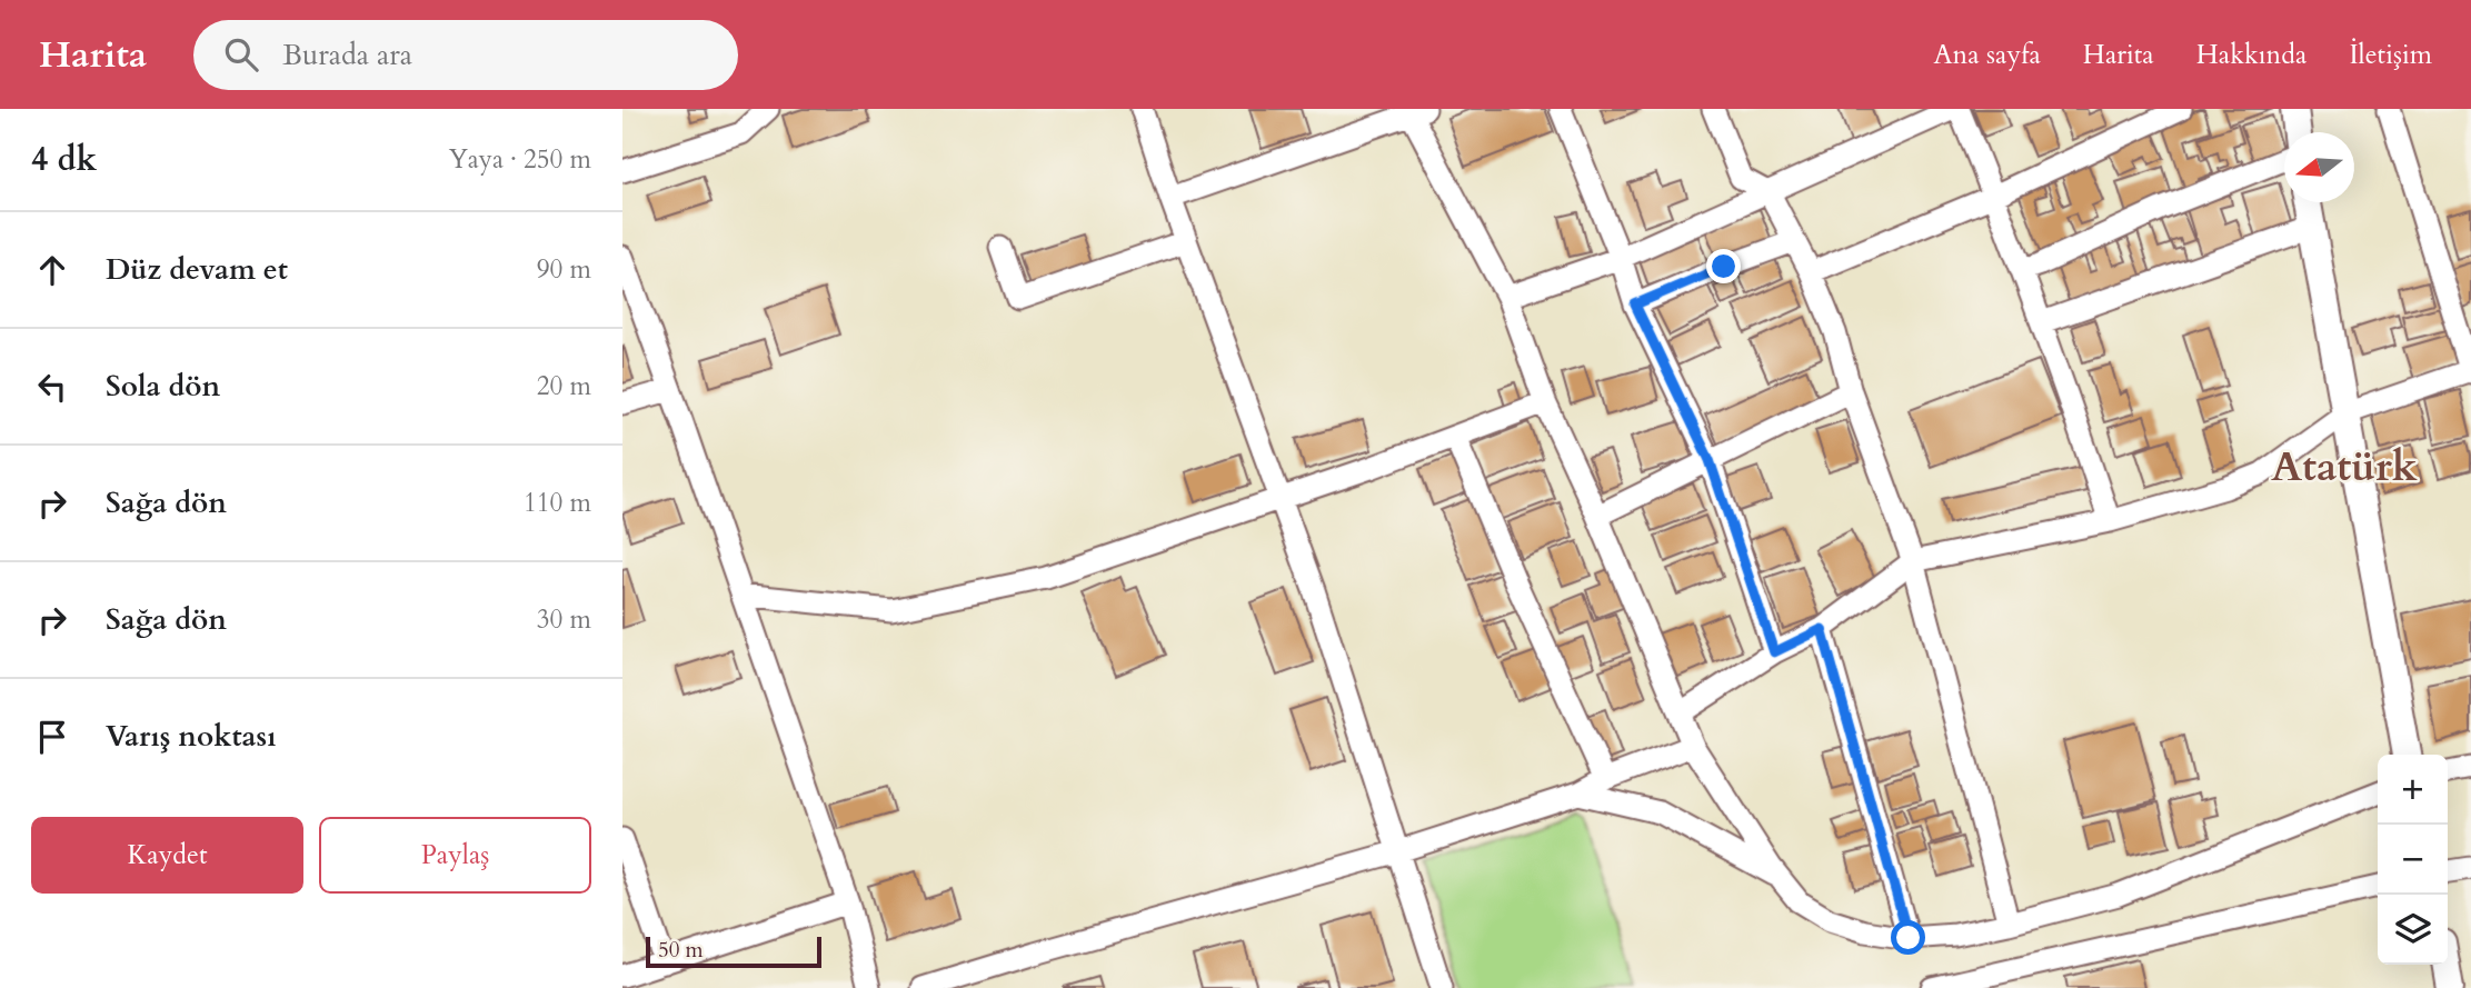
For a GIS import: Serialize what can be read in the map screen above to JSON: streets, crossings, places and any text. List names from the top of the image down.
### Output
{
  "districts": ["Atatürk"],
  "scale_bar": "50 m",
  "north": "left",
  "page": {
    "header": "Harita",
    "search": "Burada ara",
    "nav": [
      "Ana sayfa",
      "Harita",
      "Hakkında",
      "İletişim"
    ],
    "heading": ["4 dk", "Yaya · 250 m"],
    "list": [
      ["Düz devam et", "90 m"],
      ["Sola dön", "20 m"],
      ["Sağa dön", "110 m"],
      ["Sağa dön", "30 m"],
      "Varış noktası"
    ],
    "map_buttons": ["+", "−"],
    "buttons": ["Kaydet", "Paylaş"],
    "scale": "50 m"
  }
}
